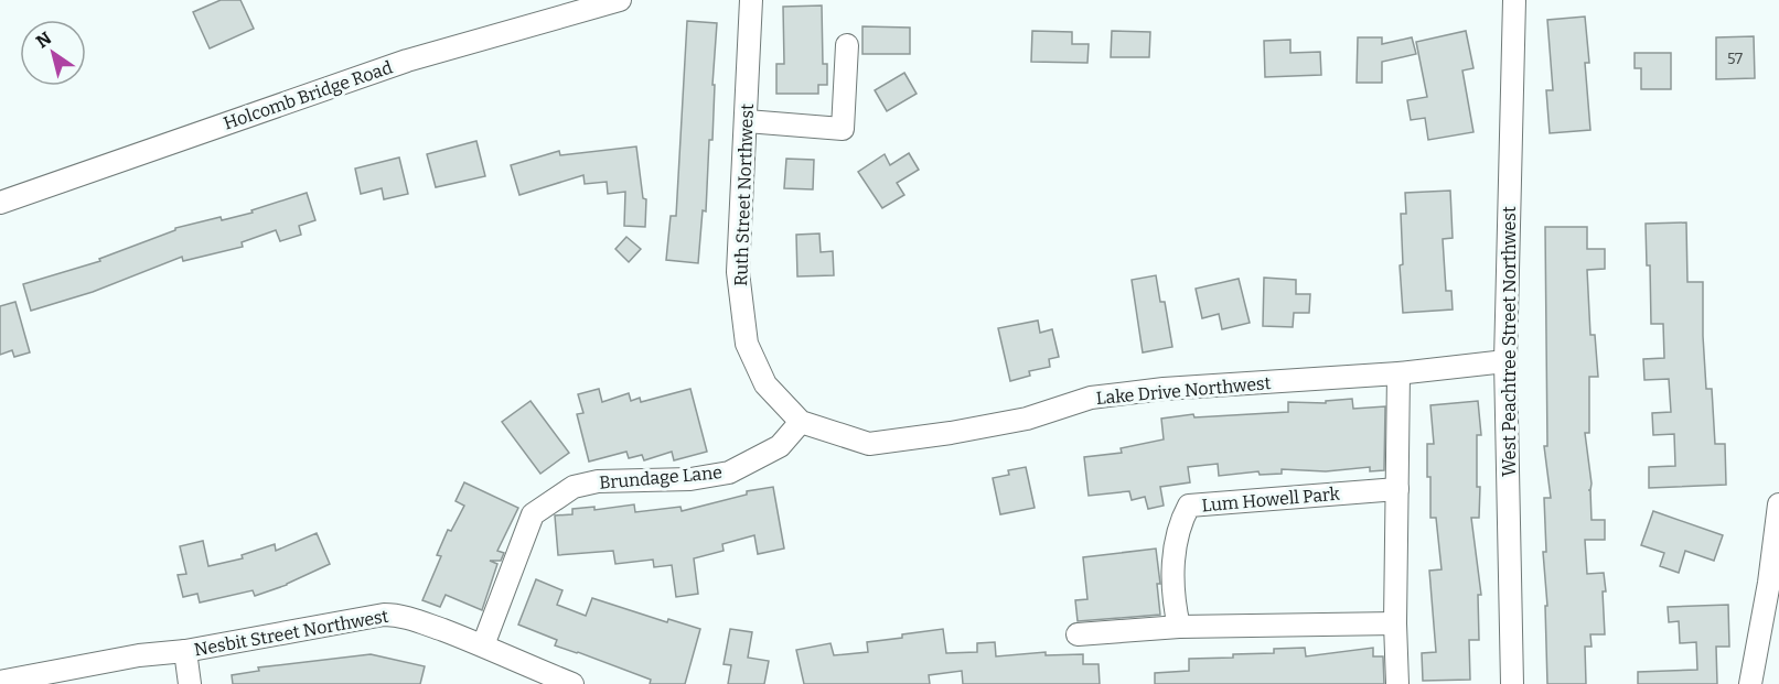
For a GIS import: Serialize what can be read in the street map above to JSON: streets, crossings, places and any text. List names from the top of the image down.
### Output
{
  "streets": {
    "street": [
      "Holcomb Bridge Road",
      "Ruth Street Northwest",
      "West Peachtree Street Northwest",
      "Lake Drive Northwest",
      "Brundage Lane",
      "Lum Howell Park",
      "Nesbit Street Northwest"
    ]
  },
  "crossings": [
    ["Ruth Street Northwest", "Lake Drive Northwest"],
    ["Ruth Street Northwest", "Brundage Lane"],
    ["West Peachtree Street Northwest", "Lake Drive Northwest"],
    ["Brundage Lane", "Nesbit Street Northwest"]
  ],
  "house_numbers": ["57"],
  "north": "top left"
}
